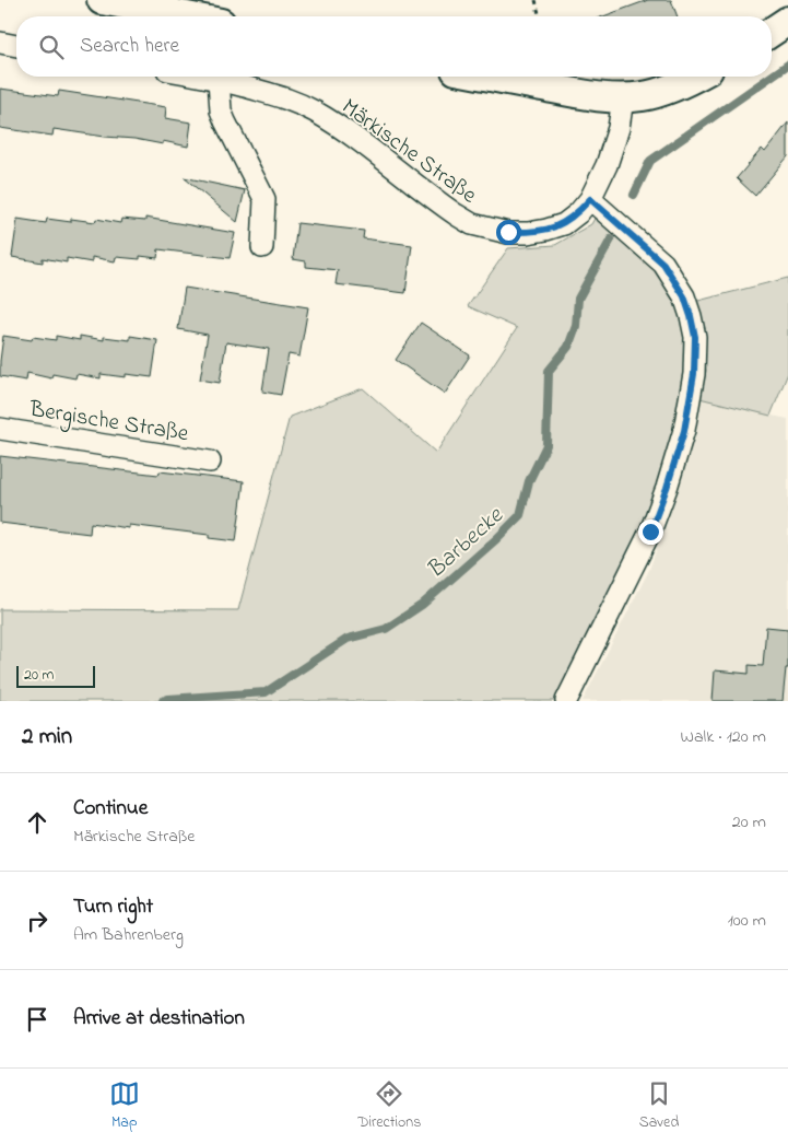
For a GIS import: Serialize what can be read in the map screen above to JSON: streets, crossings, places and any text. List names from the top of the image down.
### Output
{
  "streets": {
    "street": ["Märkische Straße", "Bergische Straße"]
  },
  "water": ["Barbecke"],
  "scale_bar": "20 m",
  "page": {
    "search": "Search here",
    "scale": "20 m",
    "heading": ["2 min", "Walk · 120 m"],
    "list": [
      ["Continue", "Märkische Straße", "20 m"],
      ["Turn right", "Am Bahrenberg", "100 m"],
      "Arrive at destination"
    ],
    "nav": ["Map", "Directions", "Saved"]
  }
}
